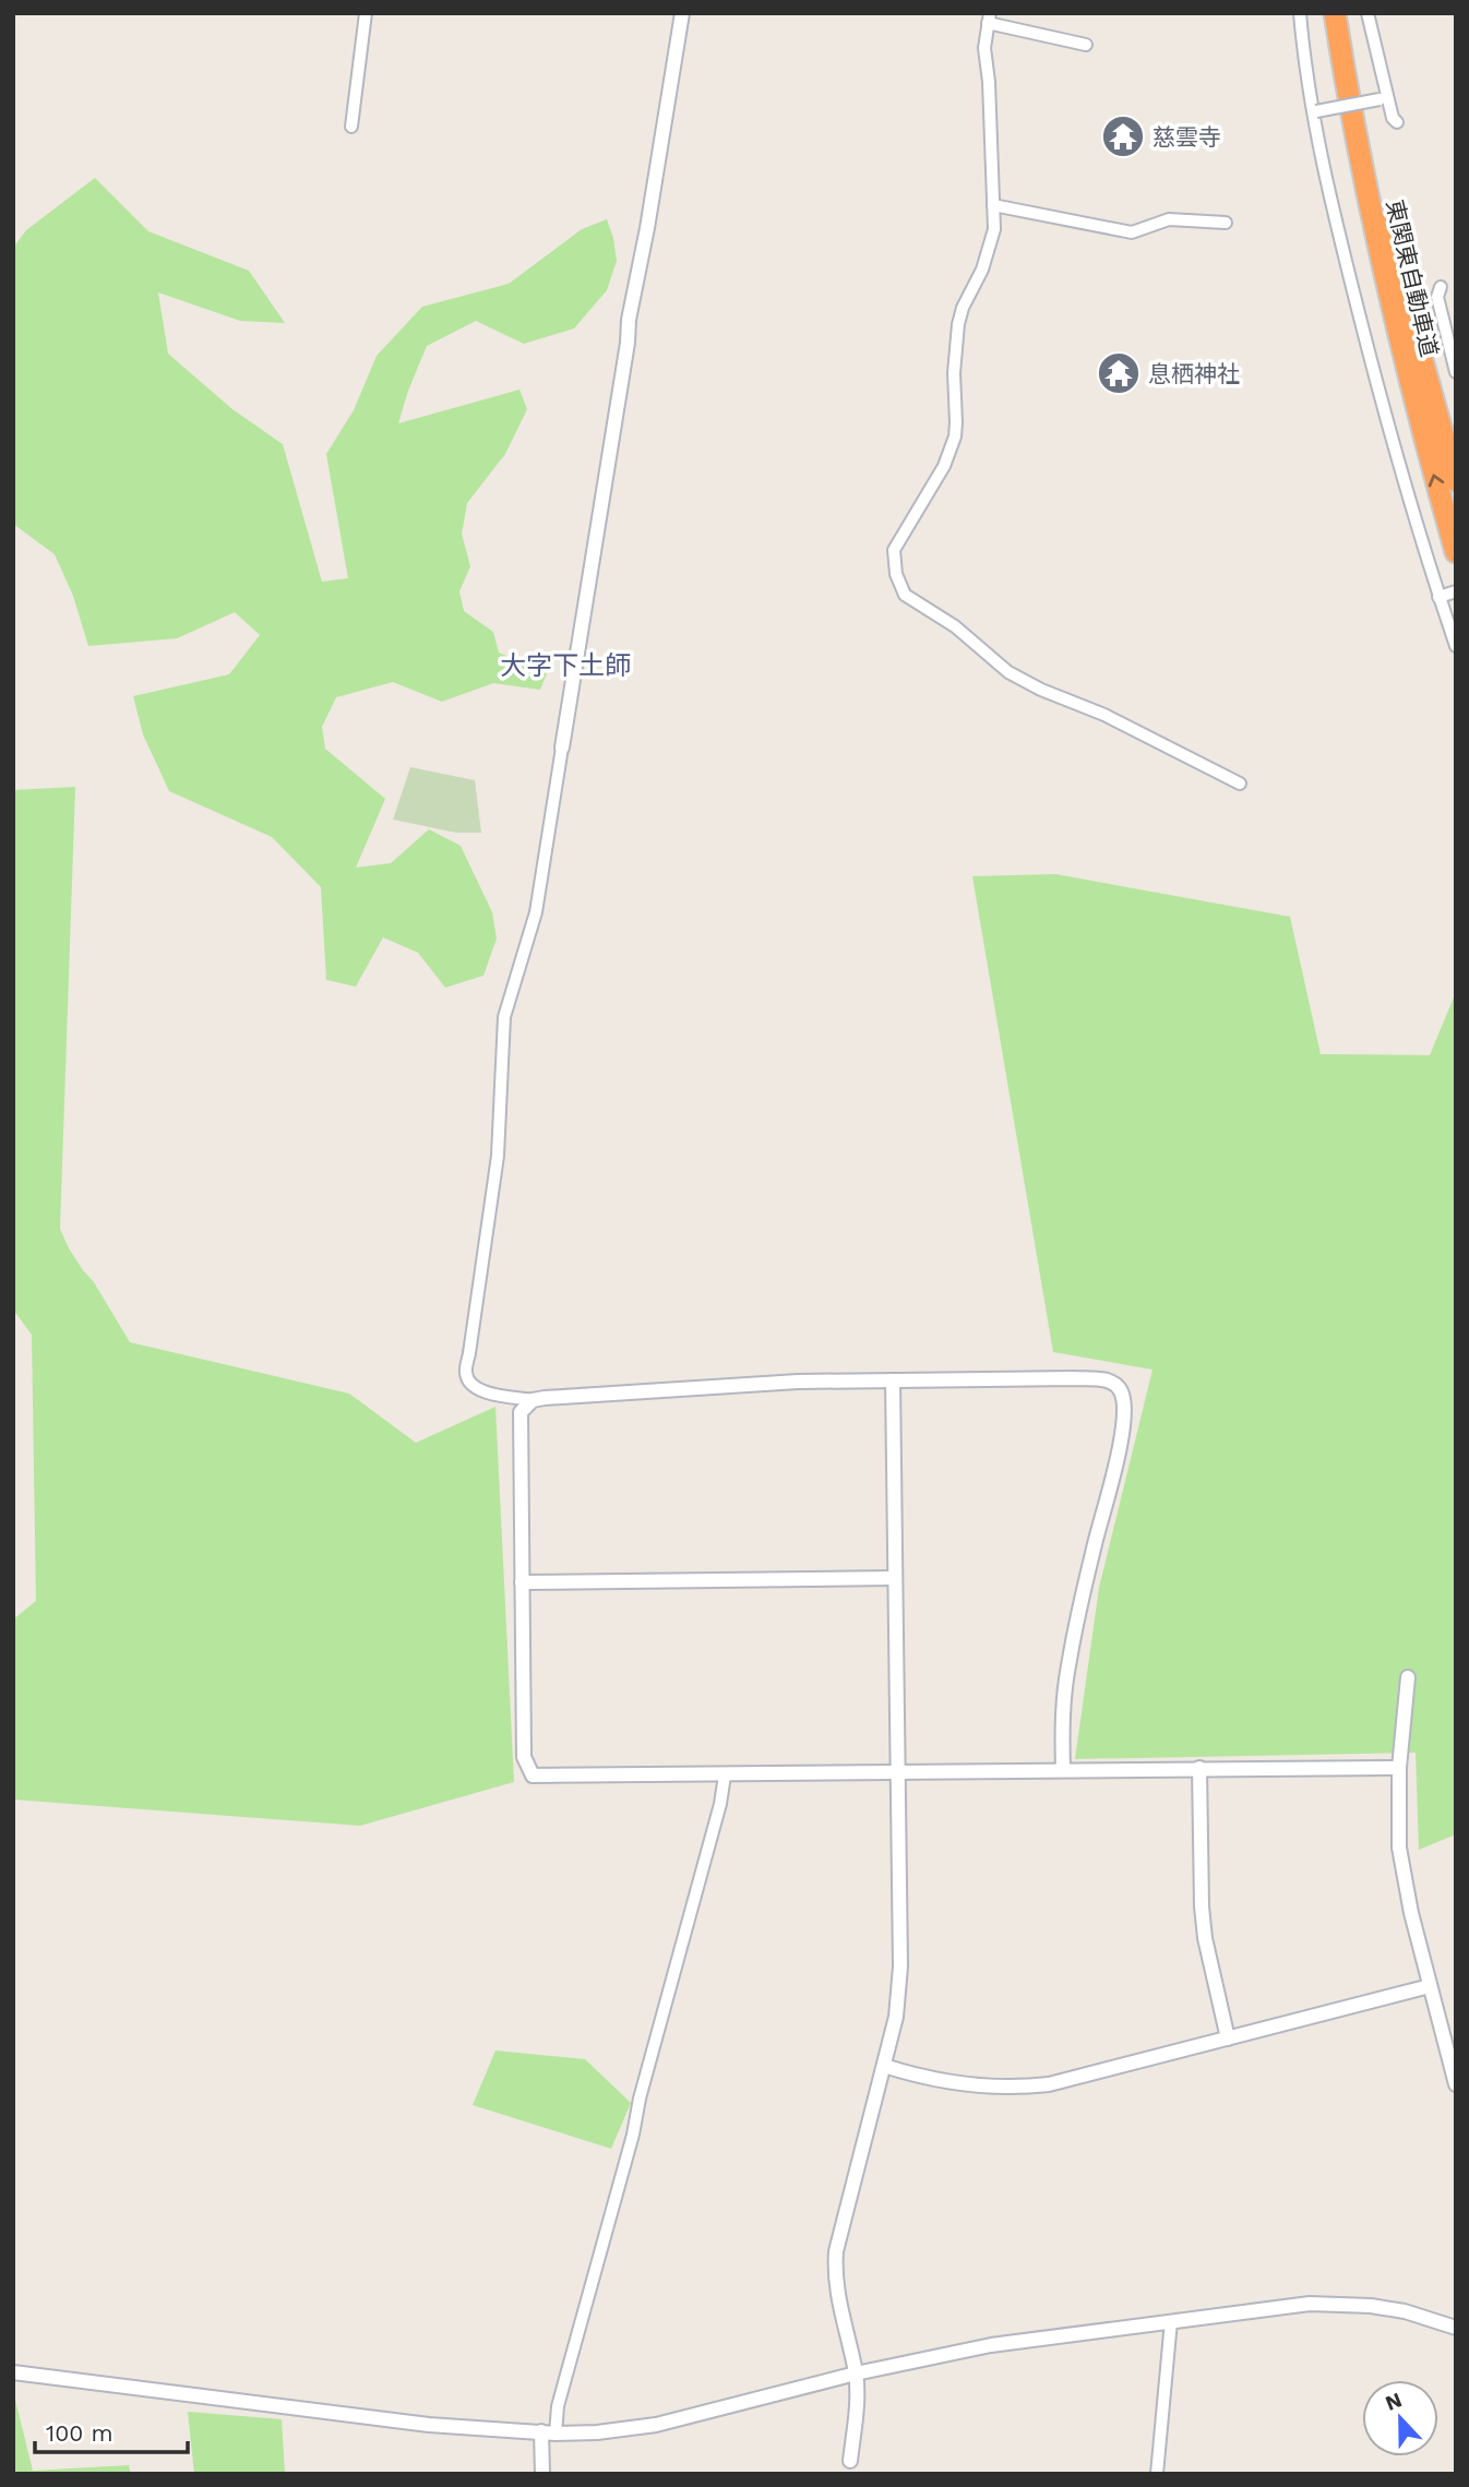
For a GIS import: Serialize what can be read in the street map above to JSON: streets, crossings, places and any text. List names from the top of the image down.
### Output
{
  "streets": {
    "highway": ["東関東自動車道"]
  },
  "districts": ["大字下土師"],
  "places": {
    "temple": ["慈雲寺", "息栖神社"]
  },
  "scale_bar": "100 m",
  "north": "top"
}
